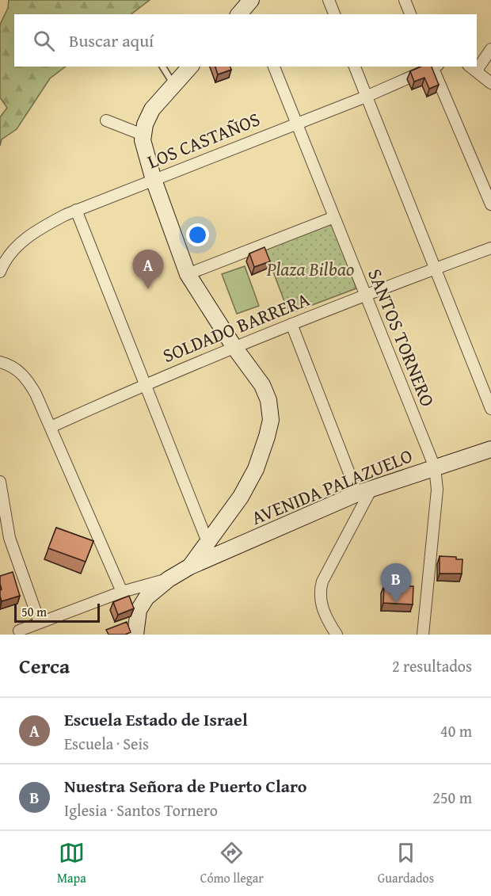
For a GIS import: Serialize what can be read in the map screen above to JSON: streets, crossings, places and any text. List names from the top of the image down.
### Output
{
  "streets": {
    "street": [
      "LOS CASTAÑOS",
      "SOLDADO BARRERA",
      "SANTOS TORNERO",
      "AVENIDA PALAZUELO"
    ]
  },
  "crossings": [
    ["LOS CASTAÑOS", "SANTOS TORNERO"],
    ["SOLDADO BARRERA", "SANTOS TORNERO"],
    ["SANTOS TORNERO", "AVENIDA PALAZUELO"]
  ],
  "parks": ["Plaza Bilbao"],
  "scale_bar": "50 m",
  "page": {
    "search": "Buscar aquí",
    "pins": ["A", "B"],
    "scale": "50 m",
    "heading": ["Cerca", "2 resultados"],
    "list": [
      {
        "mark": "A",
        "name": "Escuela Estado de Israel",
        "note": "Escuela · Seis",
        "value": "40 m"
      },
      {
        "mark": "B",
        "name": "Nuestra Señora de Puerto Claro",
        "note": "Iglesia · Santos Tornero",
        "value": "250 m"
      }
    ],
    "nav": ["Mapa", "Cómo llegar", "Guardados"]
  }
}
